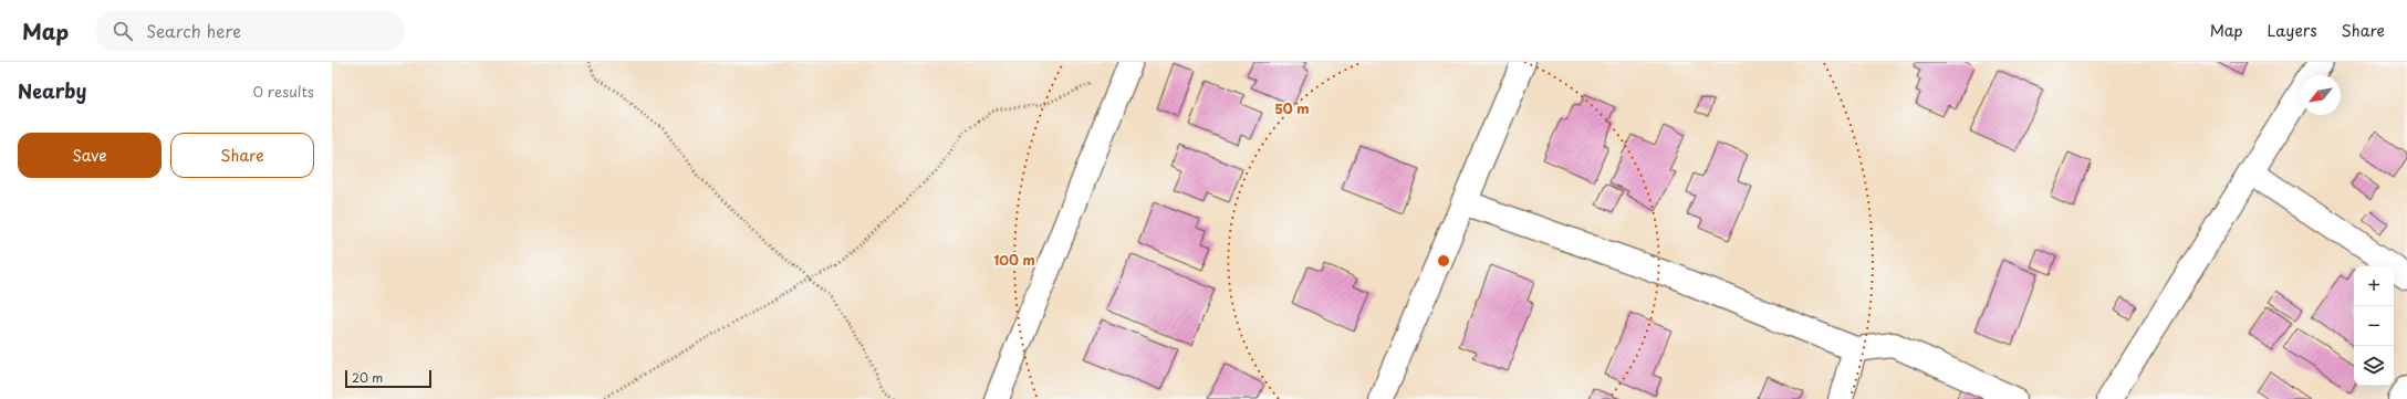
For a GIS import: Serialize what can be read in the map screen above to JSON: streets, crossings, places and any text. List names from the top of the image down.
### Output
{
  "scale_bar": "20 m",
  "north": "bottom left",
  "page": {
    "header": "Map",
    "search": "Search here",
    "nav": ["Map", "Layers", "Share"],
    "heading": ["Nearby", "0 results"],
    "buttons": ["Save", "Share"],
    "map_buttons": ["+", "−"],
    "scale": "20 m"
  },
  "rings": ["50 m", "100 m"]
}
